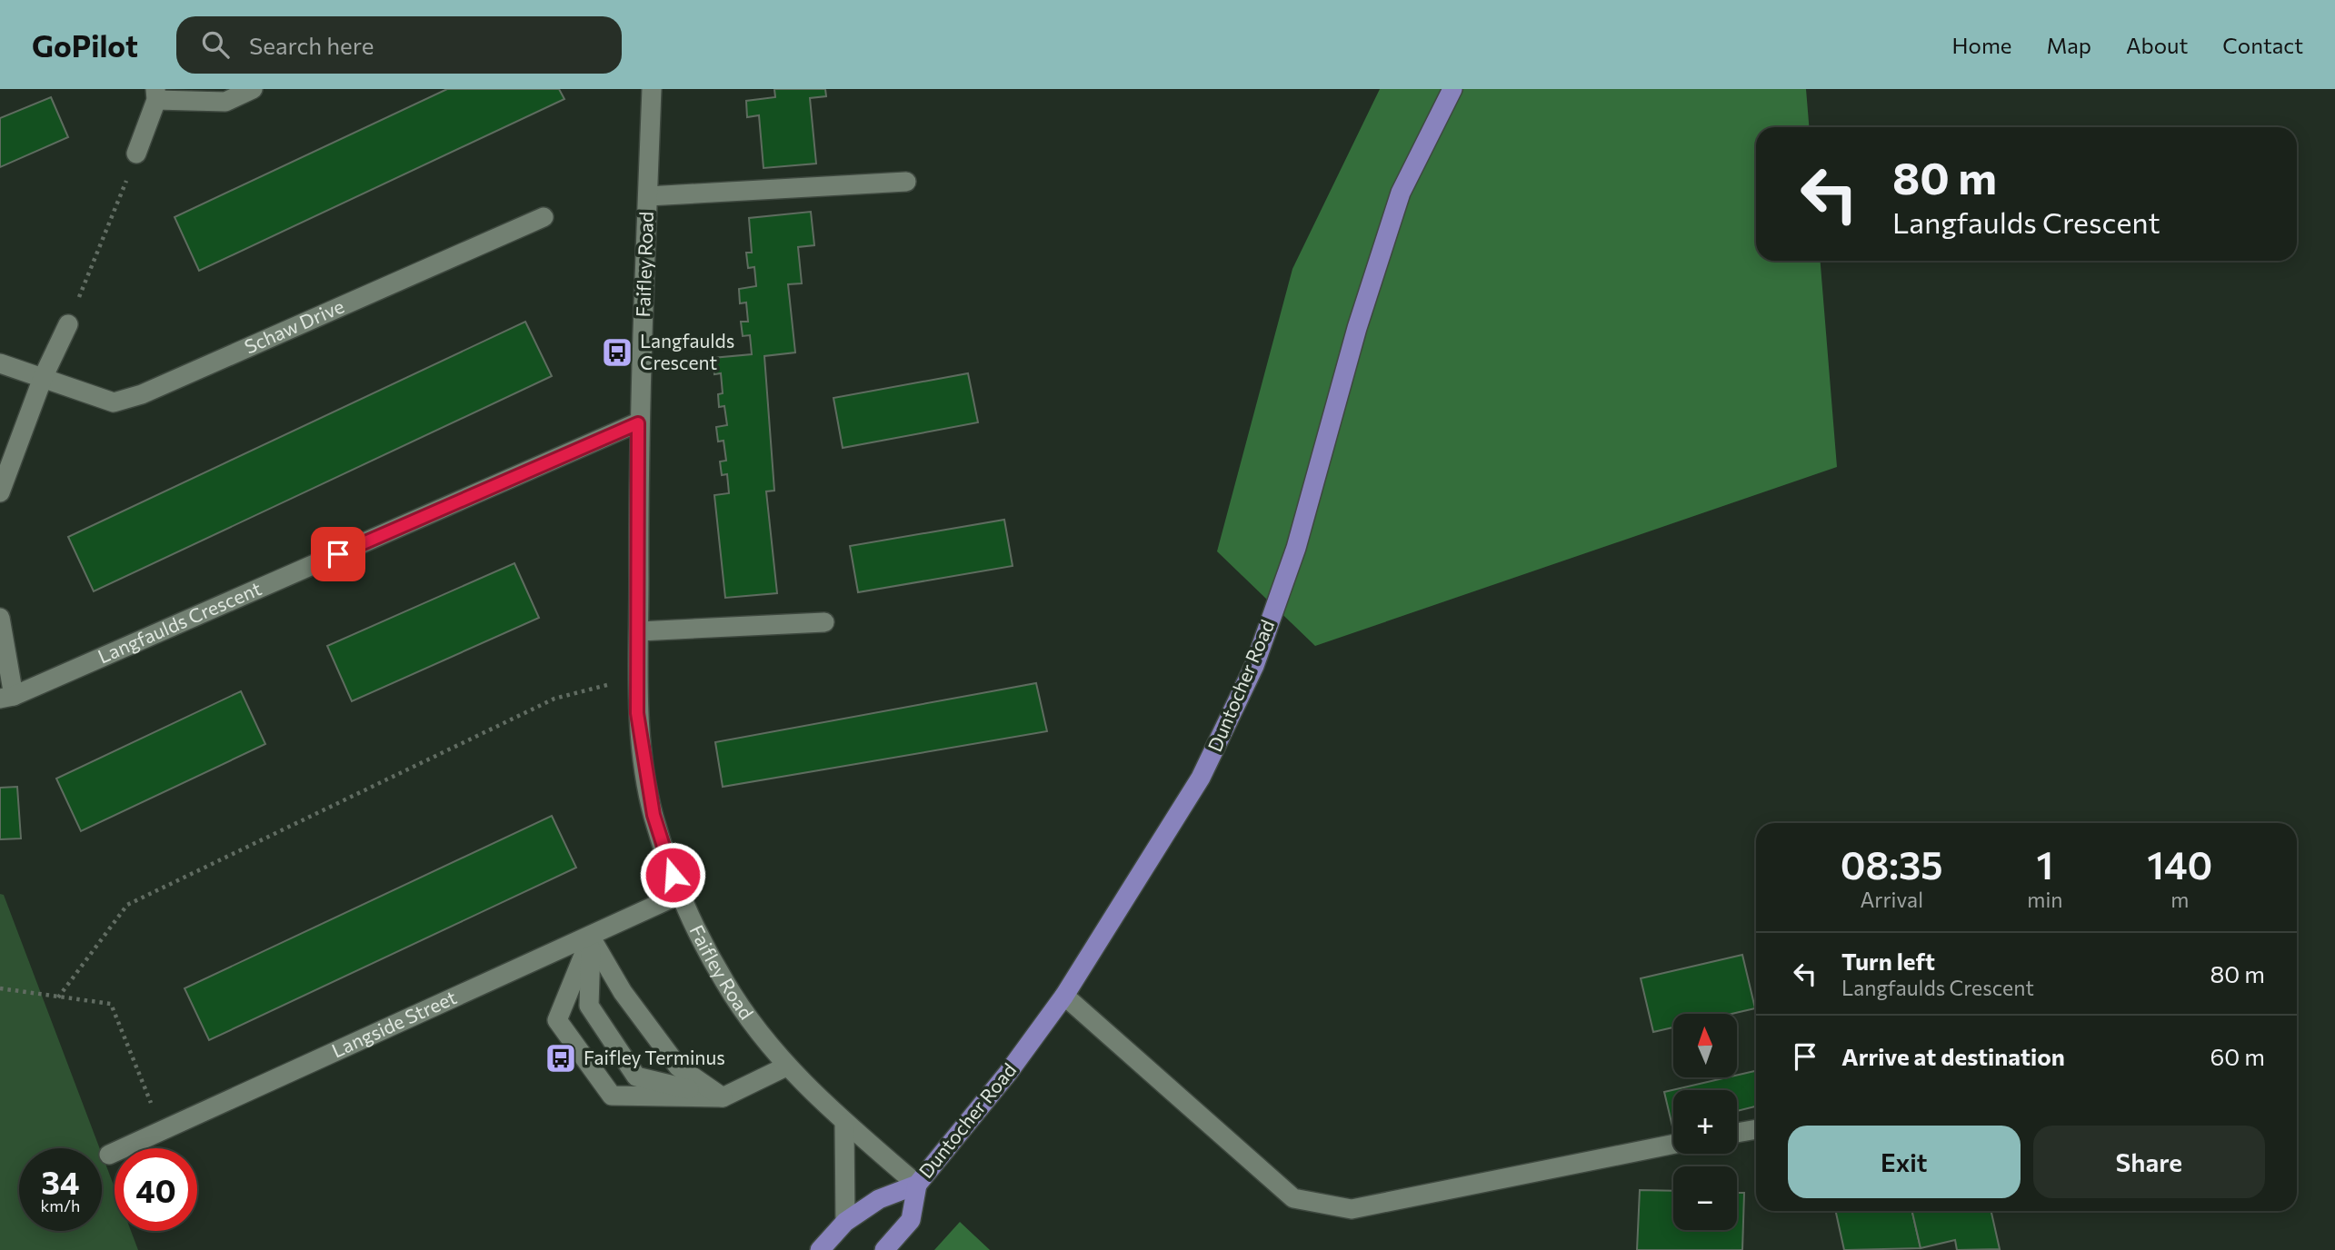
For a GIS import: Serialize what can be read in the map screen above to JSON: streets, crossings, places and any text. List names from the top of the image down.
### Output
{
  "streets": {
    "main road": ["Duntocher Road"],
    "street": [
      "Faifley Road",
      "Schaw Drive",
      "Langfaulds Crescent",
      "Langside Street"
    ]
  },
  "crossings": [
    ["Faifley Road", "Langfaulds Crescent"],
    ["Faifley Road", "Duntocher Road"],
    ["Faifley Road", "Langside Street"]
  ],
  "places": {
    "bus stop": ["Langfaulds Crescent", "Faifley Terminus"]
  },
  "north": "top",
  "page": {
    "header": "GoPilot",
    "search": "Search here",
    "nav": [
      "Home",
      "Map",
      "About",
      "Contact"
    ],
    "turn": ["80 m", "Langfaulds Crescent"],
    "eta": [
      "08:35",
      "Arrival",
      "1",
      "min",
      "140",
      "m"
    ],
    "list": [
      {
        "name": "Turn left",
        "note": "Langfaulds Crescent",
        "value": "80 m"
      },
      {
        "name": "Arrive at destination",
        "value": "60 m"
      }
    ],
    "map_buttons": ["+", "−"],
    "buttons": ["Exit", "Share"],
    "speed": "34 km/h",
    "limit": "40"
  }
}
